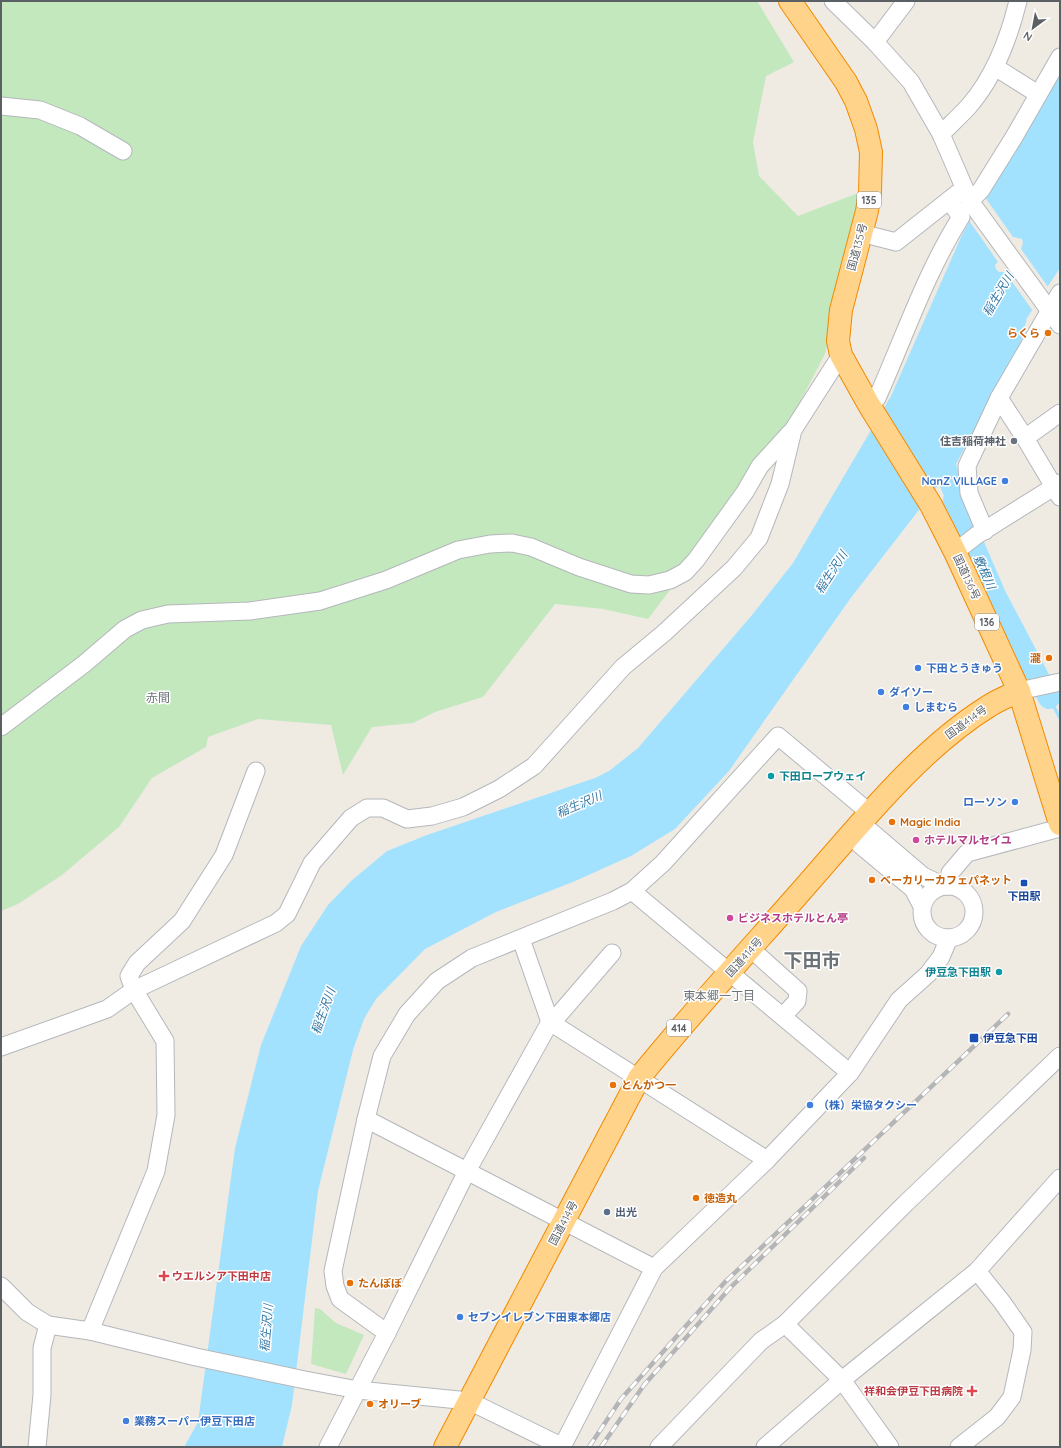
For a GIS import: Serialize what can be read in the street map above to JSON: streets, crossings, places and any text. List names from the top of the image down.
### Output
{
  "streets": {
    "highway": [
      "135",
      "国道135号",
      "国道136号",
      "136",
      "国道414号",
      "414"
    ]
  },
  "crossings": [
    ["国道135号", "国道136号"],
    ["国道136号", "国道414号"]
  ],
  "districts": ["赤間", "下田市", "東本郷一丁目"],
  "water": ["稲生沢川", "敷根川"],
  "places": {
    "other": [
      "らくら",
      "住吉稲荷神社",
      "NanZ VILLAGE",
      "瀧",
      "下田とうきゅう",
      "ダイソー",
      "しまむら",
      "下田ロープウェイ",
      "ローソン",
      "Magic India",
      "ホテルマルセイユ",
      "ベーカリーカフェパネット",
      "ビジネスホテルとん亭",
      "伊豆急下田駅",
      "とんかつ一",
      "（株）栄協タクシー",
      "徳造丸",
      "出光",
      "たんぽぽ",
      "セブンイレブン下田東本郷店",
      "オリーブ",
      "業務スーパー伊豆下田店"
    ],
    "transit": ["下田駅", "伊豆急下田"],
    "health": ["ウエルシア下田中店", "祥和会伊豆下田病院"]
  },
  "north": "bottom left"
}
